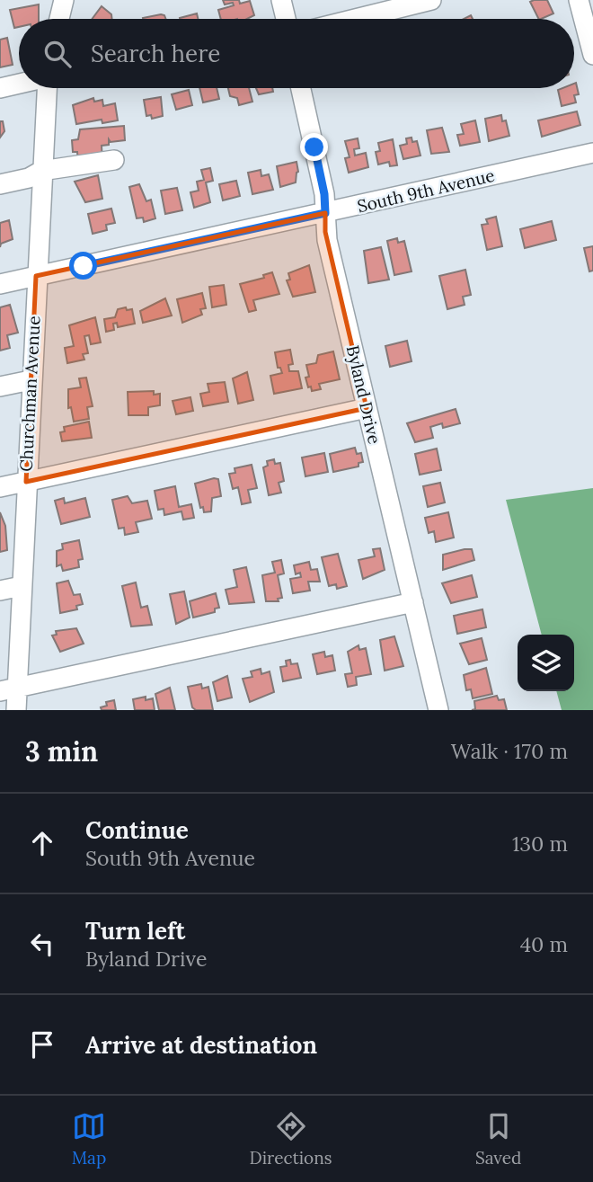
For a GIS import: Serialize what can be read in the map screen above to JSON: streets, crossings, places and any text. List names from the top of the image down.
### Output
{
  "streets": {
    "street": ["South 9th Avenue", "Churchman Avenue", "Byland Drive"]
  },
  "crossings": [
    ["South 9th Avenue", "Churchman Avenue"],
    ["South 9th Avenue", "Byland Drive"]
  ],
  "page": {
    "search": "Search here",
    "heading": ["3 min", "Walk · 170 m"],
    "list": [
      ["Continue", "South 9th Avenue", "130 m"],
      ["Turn left", "Byland Drive", "40 m"],
      "Arrive at destination"
    ],
    "nav": ["Map", "Directions", "Saved"]
  }
}
